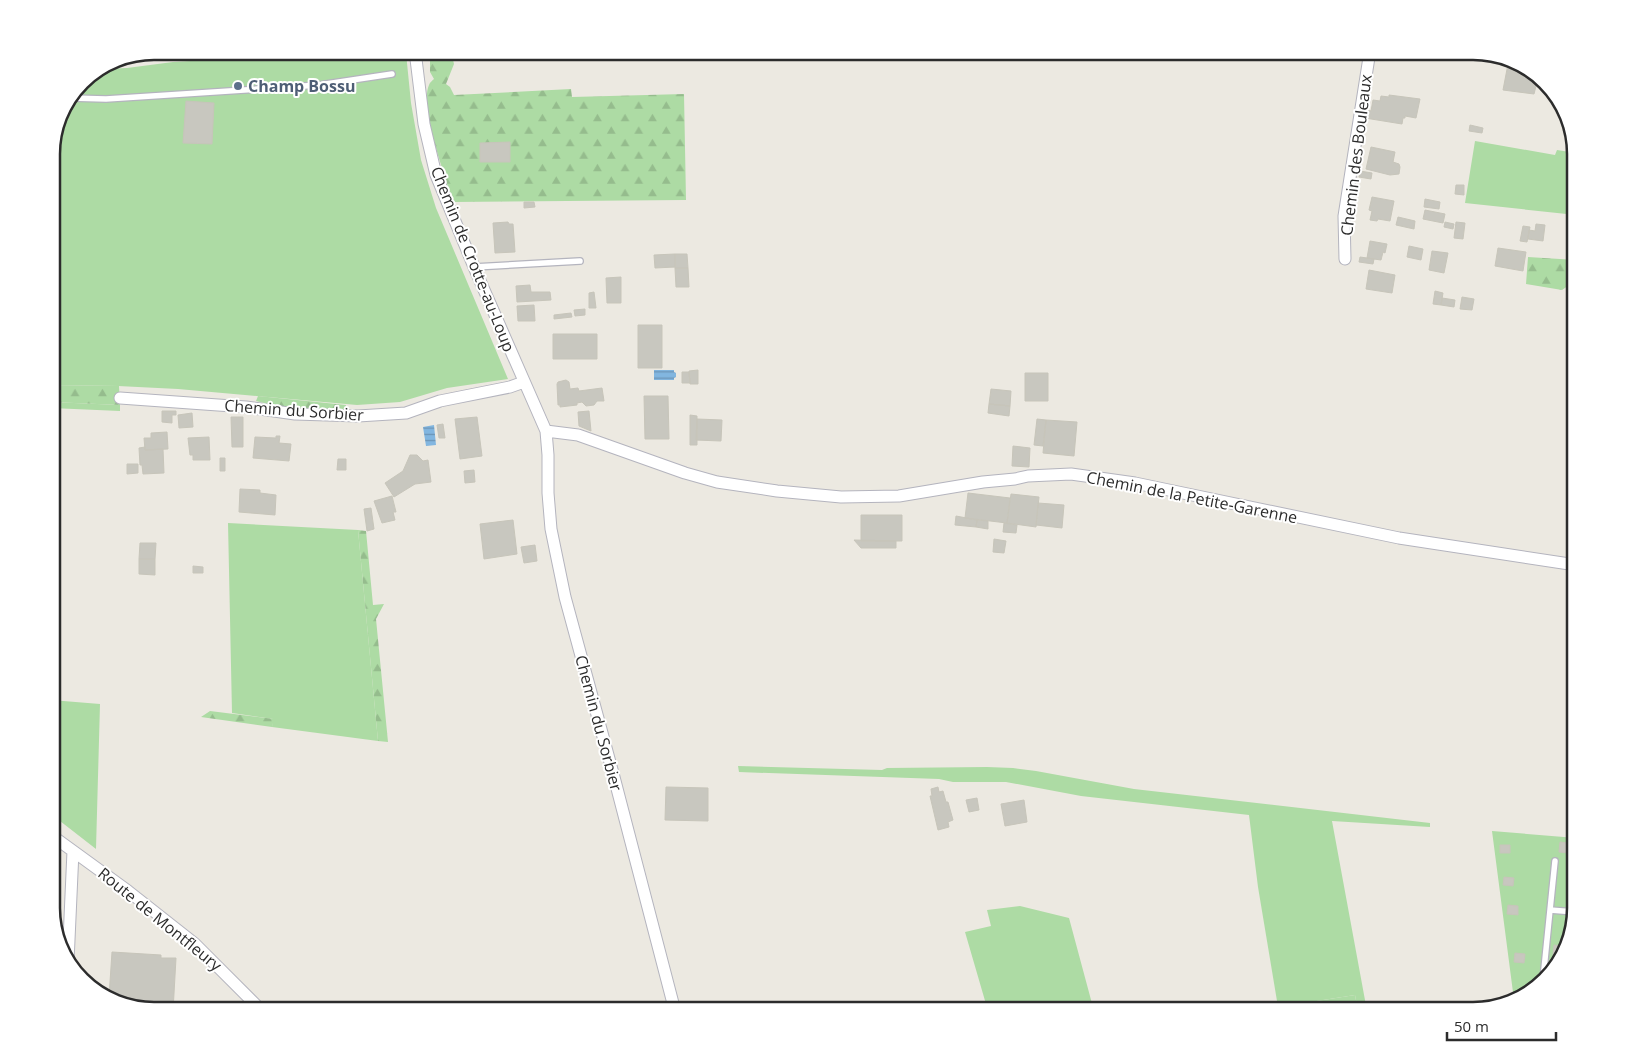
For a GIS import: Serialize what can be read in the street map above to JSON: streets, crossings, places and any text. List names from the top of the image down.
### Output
{
  "streets": {
    "street": [
      "Chemin des Bouleaux",
      "Chemin de Crotte-au-Loup",
      "Chemin du Sorbier",
      "Chemin de la Petite-Garenne",
      "Route de Montfleury"
    ]
  },
  "crossings": [
    ["Chemin de Crotte-au-Loup", "Chemin du Sorbier"],
    ["Chemin de Crotte-au-Loup", "Chemin de la Petite-Garenne"],
    ["Chemin du Sorbier", "Chemin de la Petite-Garenne"]
  ],
  "places": ["Champ Bossu"],
  "scale_bar": "50 m"
}
